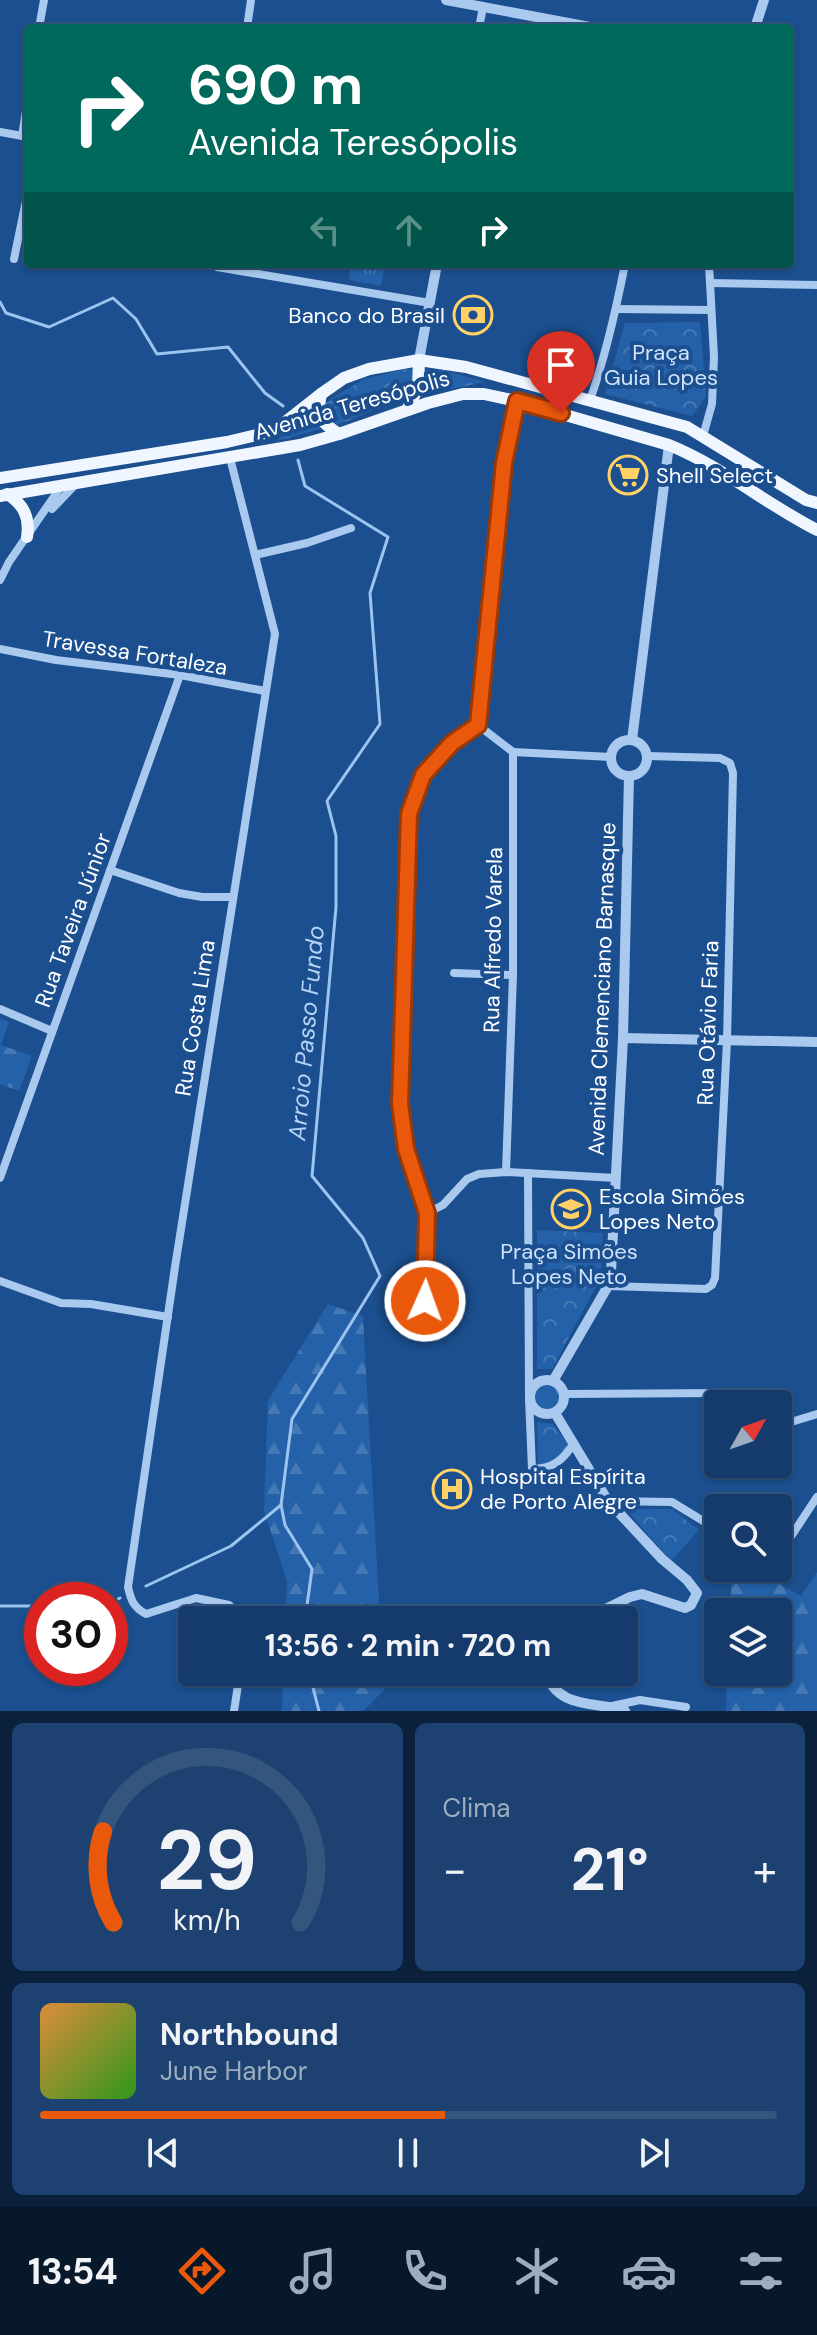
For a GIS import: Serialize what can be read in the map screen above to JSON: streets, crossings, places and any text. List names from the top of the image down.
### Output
{
  "streets": {
    "main road": ["Avenida Teresópolis"],
    "street": [
      "Travessa Fortaleza",
      "Rua Taveira Júnior",
      "Rua Alfredo Varela",
      "Avenida Clemenciano Barnasque",
      "Rua Costa Lima",
      "Rua Otávio Faria"
    ]
  },
  "crossings": [
    ["Avenida Teresópolis", "Rua Costa Lima"],
    ["Travessa Fortaleza", "Rua Taveira Júnior"],
    ["Travessa Fortaleza", "Rua Costa Lima"],
    ["Avenida Clemenciano Barnasque", "Rua Otávio Faria"]
  ],
  "water": ["Arroio Passo Fundo"],
  "parks": ["Praça Guia Lopes", "Praça Simões Lopes Neto"],
  "places": {
    "bank": ["Banco do Brasil"],
    "supermarket": ["Shell Select"],
    "school or university": ["Escola Simões Lopes Neto"],
    "hospital": ["Hospital Espírita de Porto Alegre"]
  },
  "north": "top right",
  "page": {
    "turn": ["690 m", "Avenida Teresópolis"],
    "limit": "30",
    "trip": "13:56 · 2 min · 720 m",
    "tile": "Clima",
    "heat": ["−", "21°", "+"],
    "song": ["Northbound", "June Harbor"],
    "tabs": "13:54",
    "gauge": ["29", "km/h"]
  }
}
